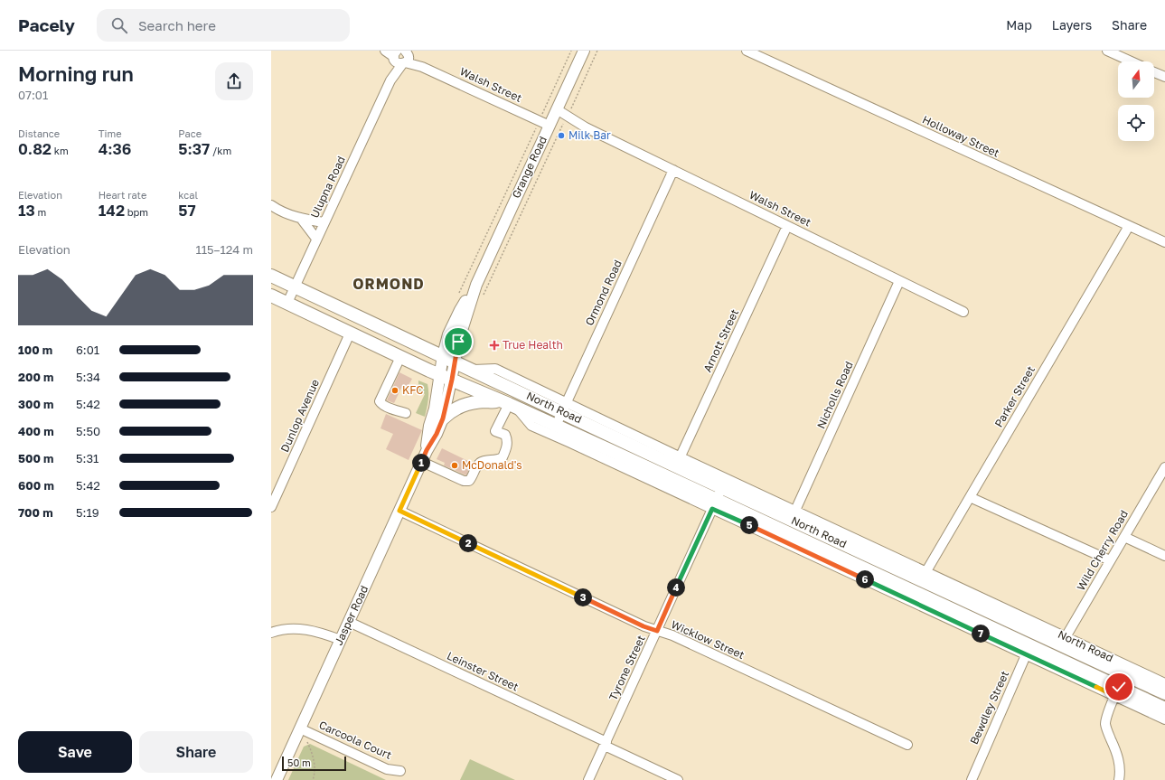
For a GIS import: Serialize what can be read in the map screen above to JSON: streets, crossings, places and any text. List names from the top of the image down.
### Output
{
  "streets": {
    "highway": ["North Road"],
    "main road": ["Grange Road", "Jasper Road"],
    "street": [
      "Walsh Street",
      "Holloway Street",
      "Ulupna Road",
      "Ormond Road",
      "Arnott Street",
      "Nicholls Road",
      "Parker Street",
      "Dunlop Avenue",
      "Wild Cherry Road",
      "Wicklow Street",
      "Tyrone Street",
      "Leinster Street",
      "Bewdley Street",
      "Carcoola Court"
    ]
  },
  "crossings": [
    ["Walsh Street", "Grange Road"],
    ["Walsh Street", "Ulupna Road"],
    ["Walsh Street", "Ormond Road"],
    ["Walsh Street", "Arnott Street"],
    ["Walsh Street", "Nicholls Road"],
    ["Holloway Street", "Parker Street"],
    ["Grange Road", "North Road"],
    ["Grange Road", "Jasper Road"],
    ["Ulupna Road", "North Road"],
    ["Ormond Road", "North Road"],
    ["Arnott Street", "North Road"],
    ["Nicholls Road", "North Road"],
    ["Parker Street", "North Road"],
    ["North Road", "Dunlop Avenue"],
    ["North Road", "Wild Cherry Road"],
    ["North Road", "Jasper Road"],
    ["North Road", "Tyrone Street"],
    ["North Road", "Bewdley Street"],
    ["Jasper Road", "Wicklow Street"],
    ["Jasper Road", "Leinster Street"],
    ["Jasper Road", "Carcoola Court"],
    ["Wicklow Street", "Tyrone Street"],
    ["Tyrone Street", "Leinster Street"]
  ],
  "districts": ["ORMOND"],
  "places": {
    "other": ["Milk Bar", "KFC", "McDonald's"],
    "health": ["True Health"]
  },
  "scale_bar": "50 m",
  "north": "top",
  "page": {
    "header": "Pacely",
    "search": "Search here",
    "nav": ["Map", "Layers", "Share"],
    "heading": ["Morning run", "07:01"],
    "stats": [
      ["Distance", "0.82 km"],
      ["Time", "4:36"],
      ["Pace", "5:37 /km"],
      ["Elevation", "13 m"],
      ["Heart rate", "142 bpm"],
      ["kcal", "57"]
    ],
    "chart": ["Elevation", "115–124 m"],
    "list": [
      {
        "name": "100 m",
        "note": "6:01"
      },
      {
        "name": "200 m",
        "note": "5:34"
      },
      {
        "name": "300 m",
        "note": "5:42"
      },
      {
        "name": "400 m",
        "note": "5:50"
      },
      {
        "name": "500 m",
        "note": "5:31"
      },
      {
        "name": "600 m",
        "note": "5:42"
      },
      {
        "name": "700 m",
        "note": "5:19"
      }
    ],
    "pins": [
      "1",
      "5",
      "2",
      "6",
      "4",
      "3",
      "7"
    ],
    "buttons": ["Save", "Share"],
    "scale": "50 m"
  }
}
